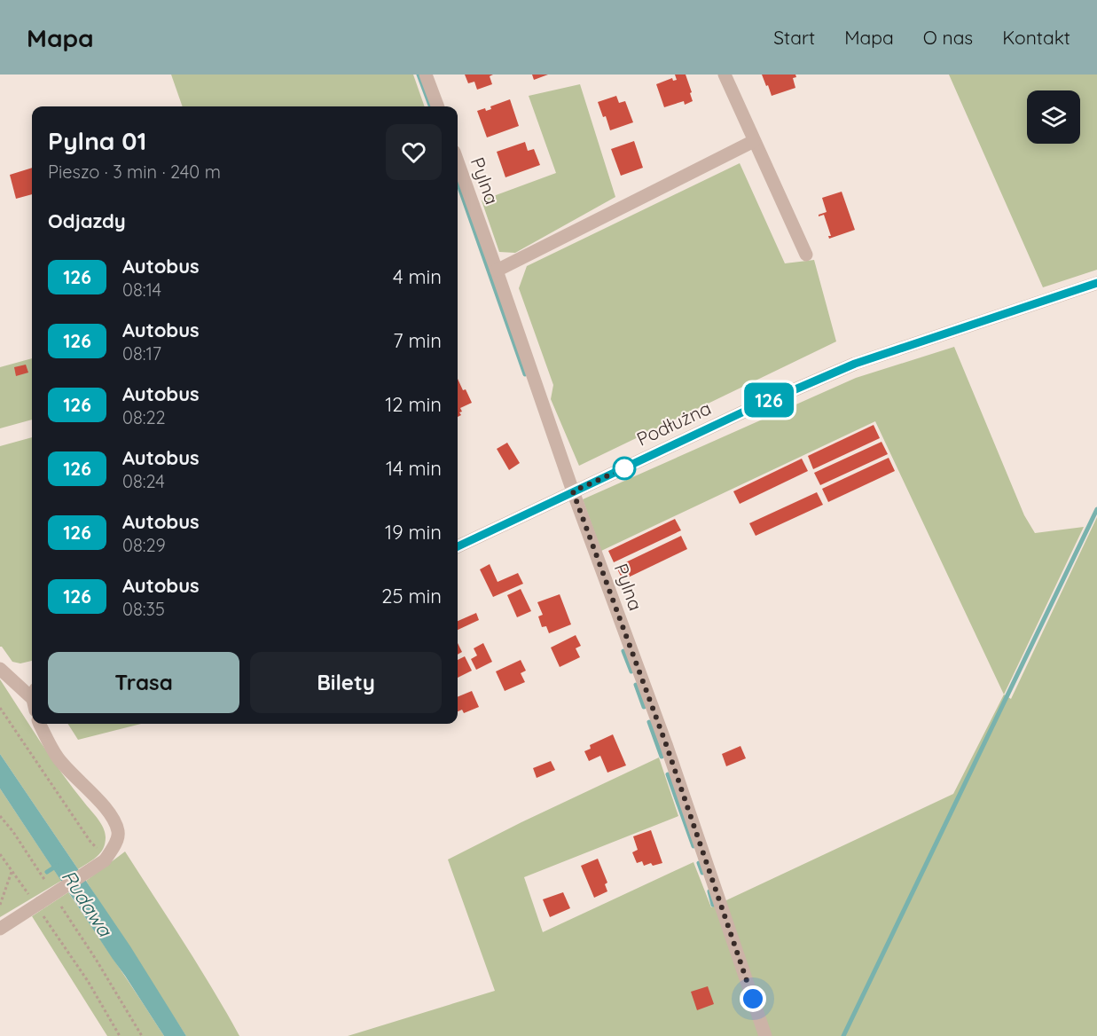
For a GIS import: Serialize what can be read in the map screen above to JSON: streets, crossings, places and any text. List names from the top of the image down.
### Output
{
  "streets": {
    "street": ["Pylna", "Podłużna"]
  },
  "crossings": [
    ["Pylna", "Podłużna"]
  ],
  "water": ["Rudawa"],
  "lines": ["bus line 126"],
  "page": {
    "header": "Mapa",
    "nav": [
      "Start",
      "Mapa",
      "O nas",
      "Kontakt"
    ],
    "on_map": "126",
    "heading": [
      ["Pylna 01", "Pieszo · 3 min · 240 m"],
      "Odjazdy"
    ],
    "list": [
      {
        "mark": "126",
        "name": "Autobus",
        "note": "08:14",
        "value": "4 min"
      },
      {
        "mark": "126",
        "name": "Autobus",
        "note": "08:17",
        "value": "7 min"
      },
      {
        "mark": "126",
        "name": "Autobus",
        "note": "08:22",
        "value": "12 min"
      },
      {
        "mark": "126",
        "name": "Autobus",
        "note": "08:24",
        "value": "14 min"
      },
      {
        "mark": "126",
        "name": "Autobus",
        "note": "08:29",
        "value": "19 min"
      },
      {
        "mark": "126",
        "name": "Autobus",
        "note": "08:35",
        "value": "25 min"
      }
    ],
    "buttons": ["Trasa", "Bilety"]
  }
}
